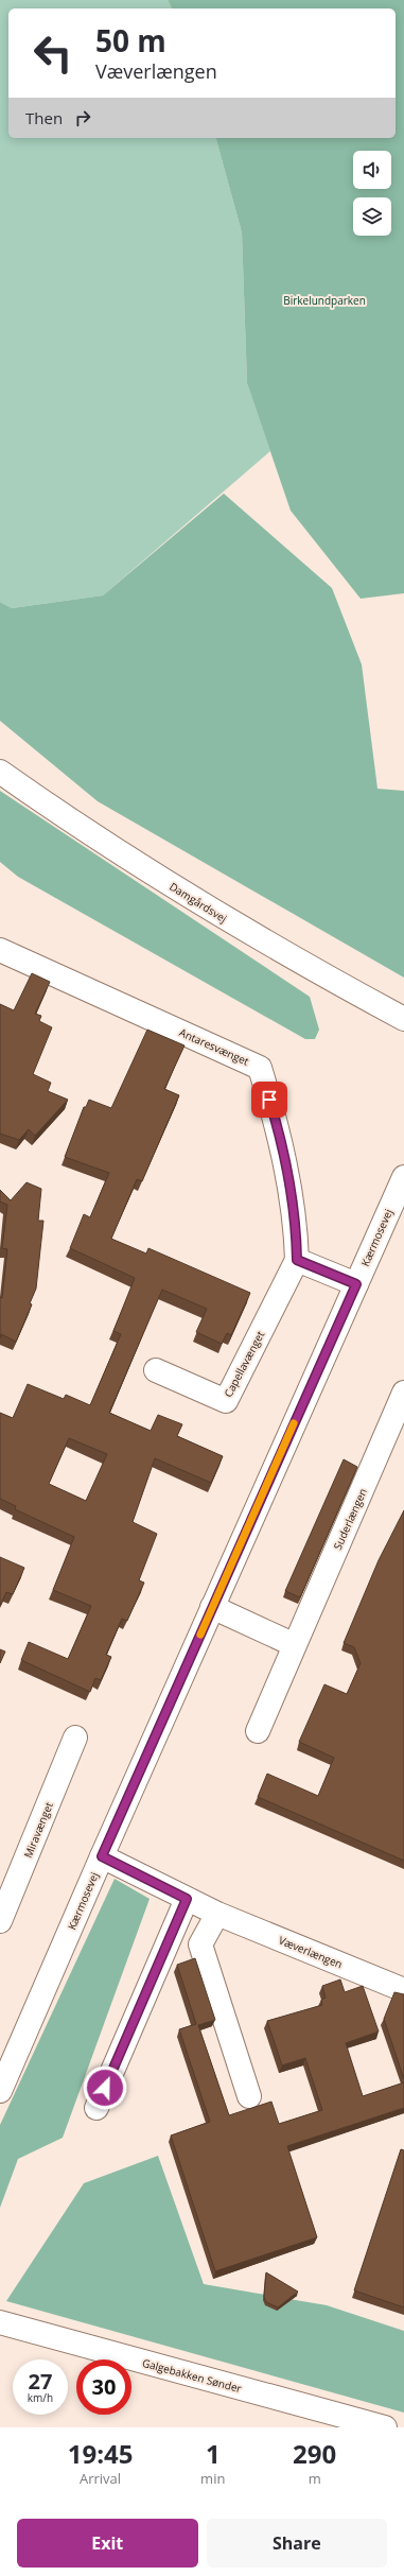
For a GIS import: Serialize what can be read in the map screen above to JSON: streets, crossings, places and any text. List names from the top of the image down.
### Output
{
  "streets": {
    "street": [
      "Damgårdsvej",
      "Antaresvænget",
      "Kærmosevej",
      "Capellavænget",
      "Suderlængen",
      "Miravænget",
      "Væverlængen",
      "Galgebakken Sønder"
    ]
  },
  "crossings": [
    ["Antaresvænget", "Capellavænget"],
    ["Kærmosevej", "Væverlængen"]
  ],
  "parks": ["Birkelundparken"],
  "page": {
    "turn": ["50 m", "Væverlængen"],
    "then": "Then",
    "speed": "27 km/h",
    "limit": "30",
    "eta": [
      "19:45",
      "Arrival",
      "1",
      "min",
      "290",
      "m"
    ],
    "buttons": ["Exit", "Share"]
  }
}
